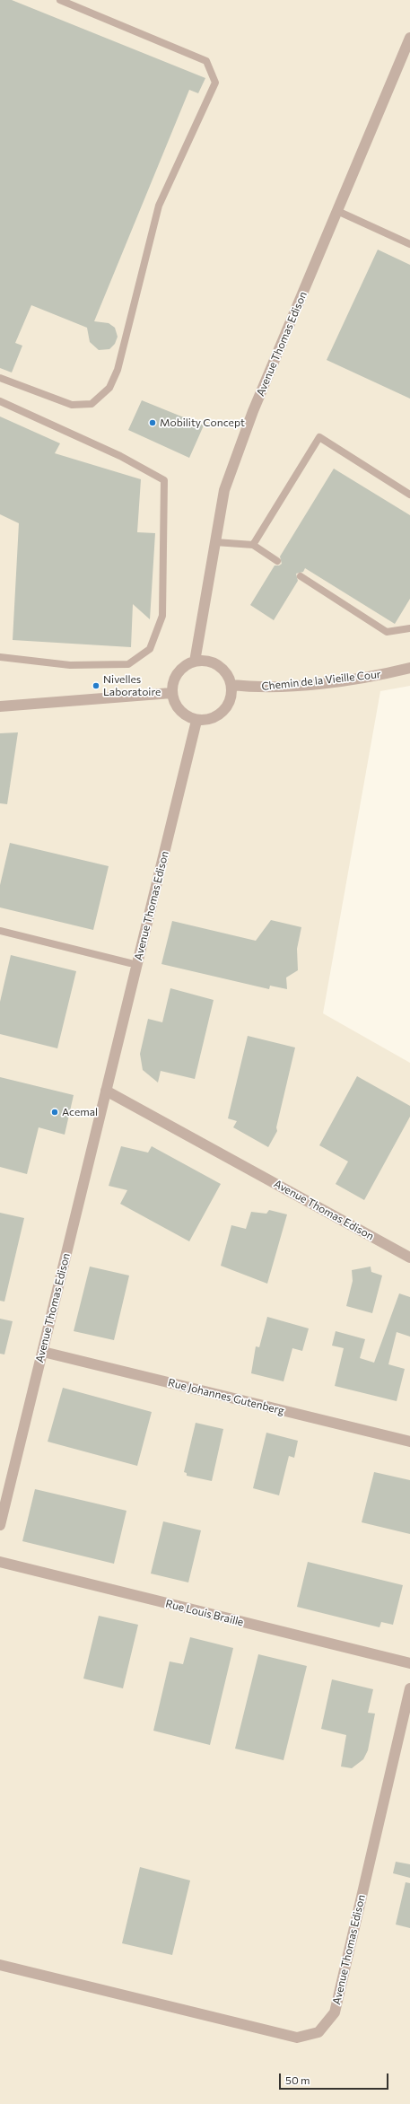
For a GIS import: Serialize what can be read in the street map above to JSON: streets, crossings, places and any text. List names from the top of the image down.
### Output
{
  "streets": {
    "street": [
      "Avenue Thomas Edison",
      "Chemin de la Vieille Cour",
      "Rue Johannes Gutenberg",
      "Rue Louis Braille"
    ]
  },
  "crossings": [
    ["Avenue Thomas Edison", "Chemin de la Vieille Cour"],
    ["Avenue Thomas Edison", "Rue Johannes Gutenberg"]
  ],
  "places": ["Mobility Concept", "Nivelles Laboratoire", "Acemal"],
  "scale_bar": "50 m"
}
